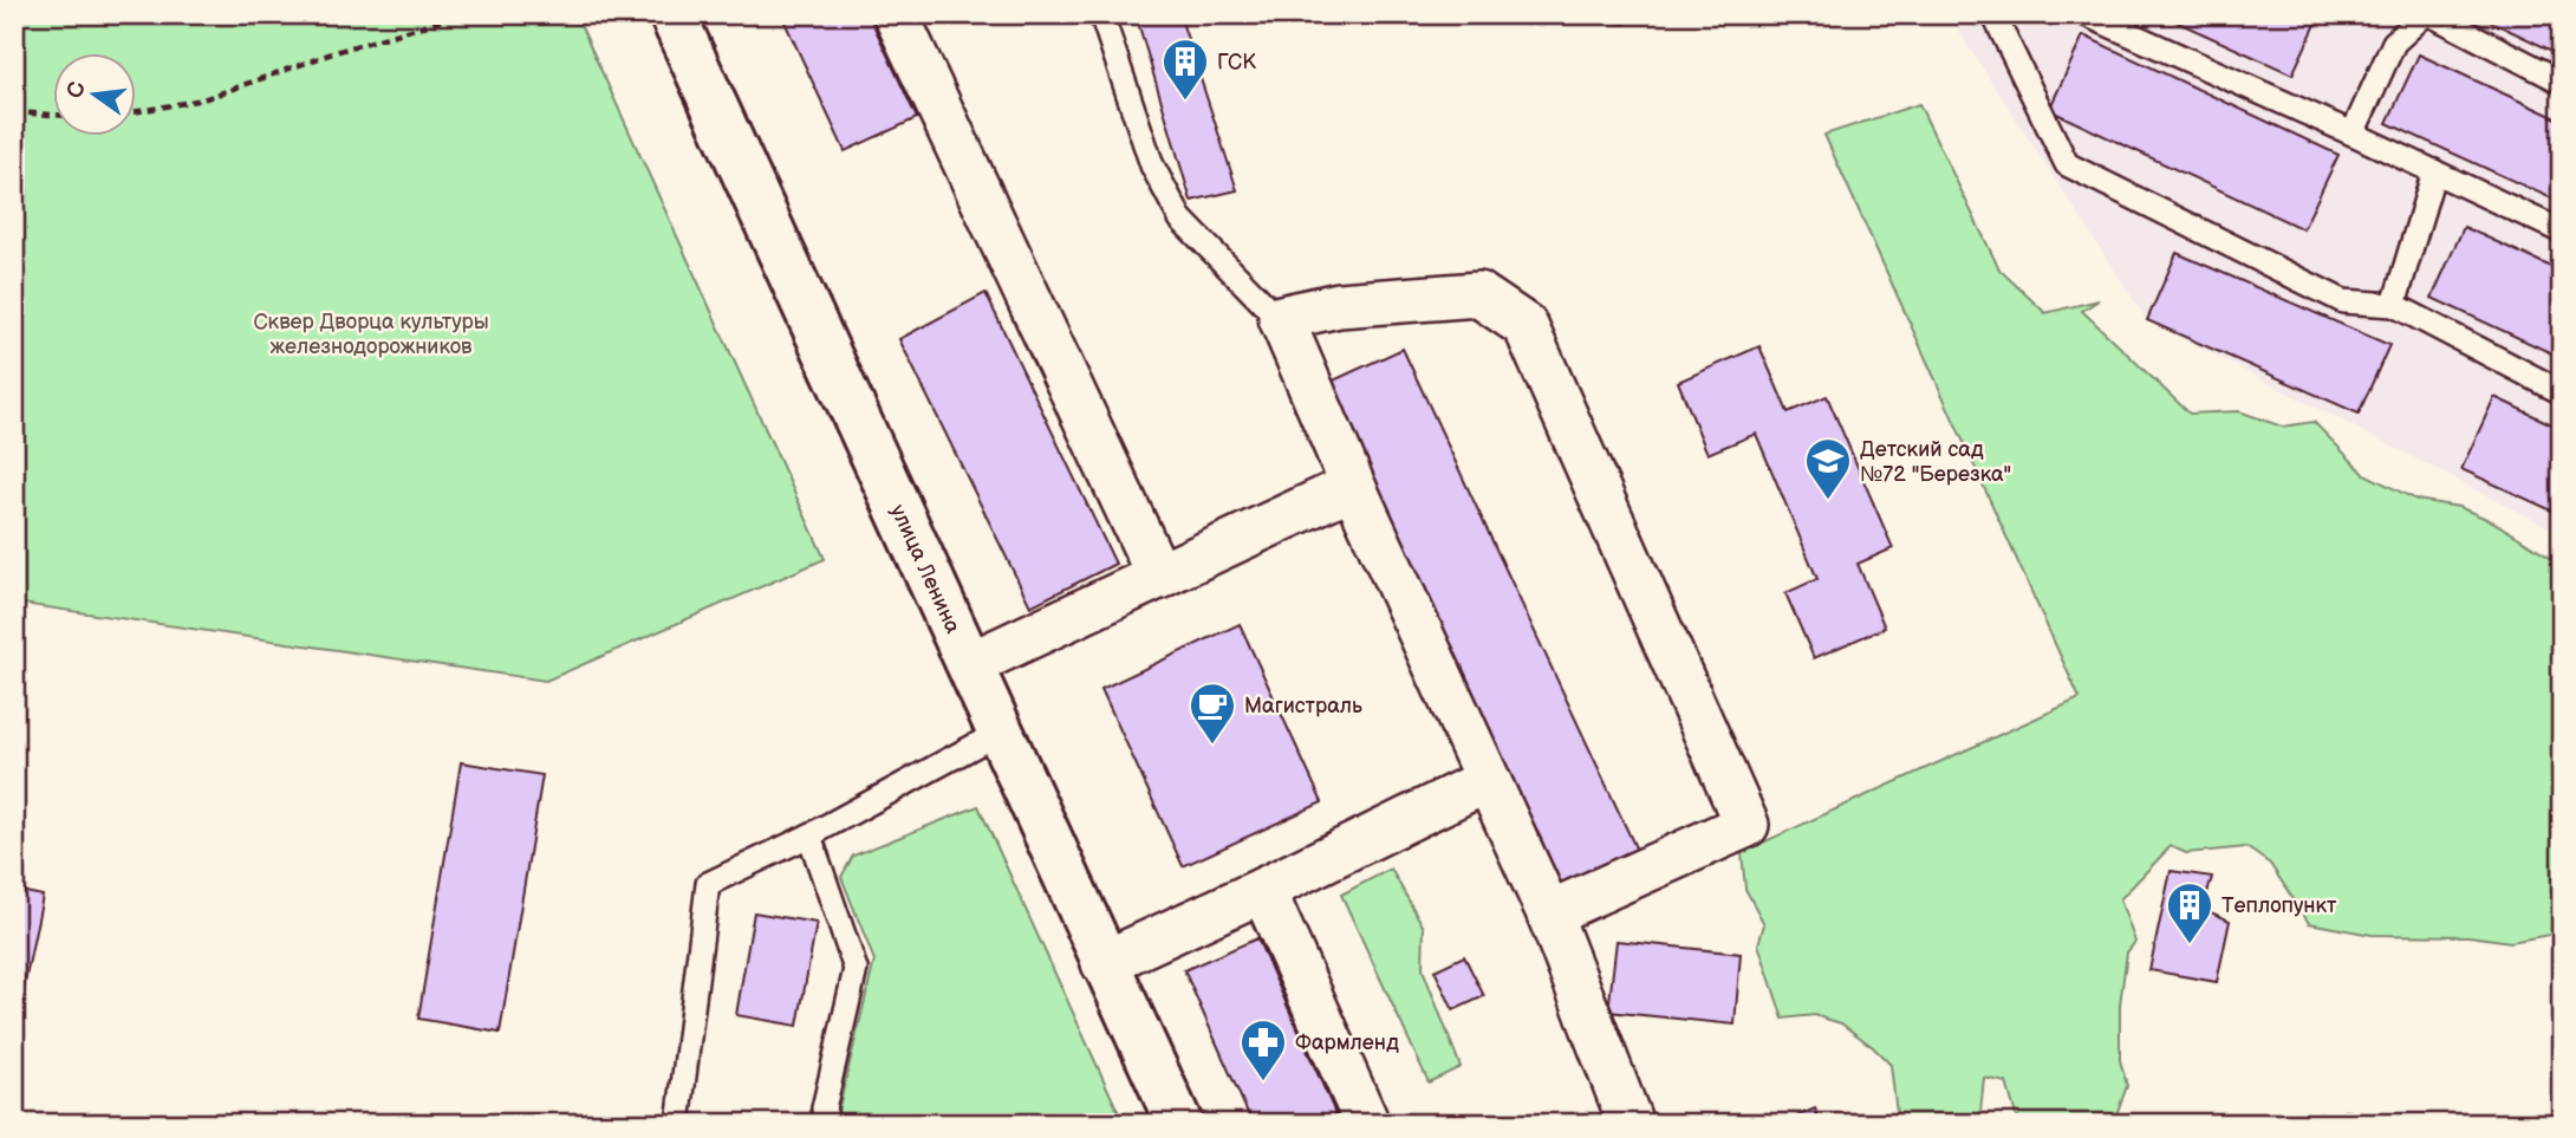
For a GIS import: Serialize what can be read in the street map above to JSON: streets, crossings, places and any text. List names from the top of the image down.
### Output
{
  "streets": {
    "street": ["улица Ленина"]
  },
  "parks": ["Сквер Дворца культуры железнодорожников"],
  "places": {
    "building": ["ГСК", "Теплопункт"],
    "school or university": ["Детский сад №72 \"Березка\""],
    "cafe": ["Магистраль"],
    "pharmacy": ["Фармленд"]
  },
  "north": "left"
}
